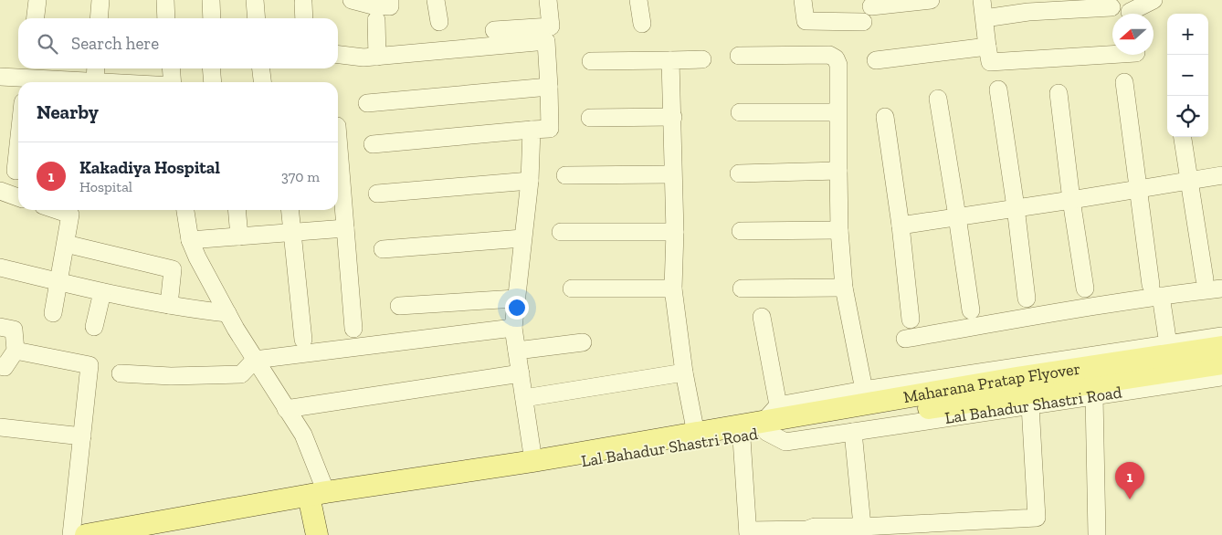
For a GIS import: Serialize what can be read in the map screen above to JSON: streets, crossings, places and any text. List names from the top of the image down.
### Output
{
  "streets": {
    "main road": ["Maharana Pratap Flyover", "Lal Bahadur Shastri Road"]
  },
  "crossings": [
    ["Maharana Pratap Flyover", "Lal Bahadur Shastri Road"]
  ],
  "north": "left",
  "page": {
    "map_buttons": ["+", "−"],
    "search": "Search here",
    "heading": "Nearby",
    "list": [
      {
        "mark": "1",
        "name": "Kakadiya Hospital",
        "note": "Hospital",
        "value": "370 m"
      }
    ],
    "pins": "1"
  }
}
